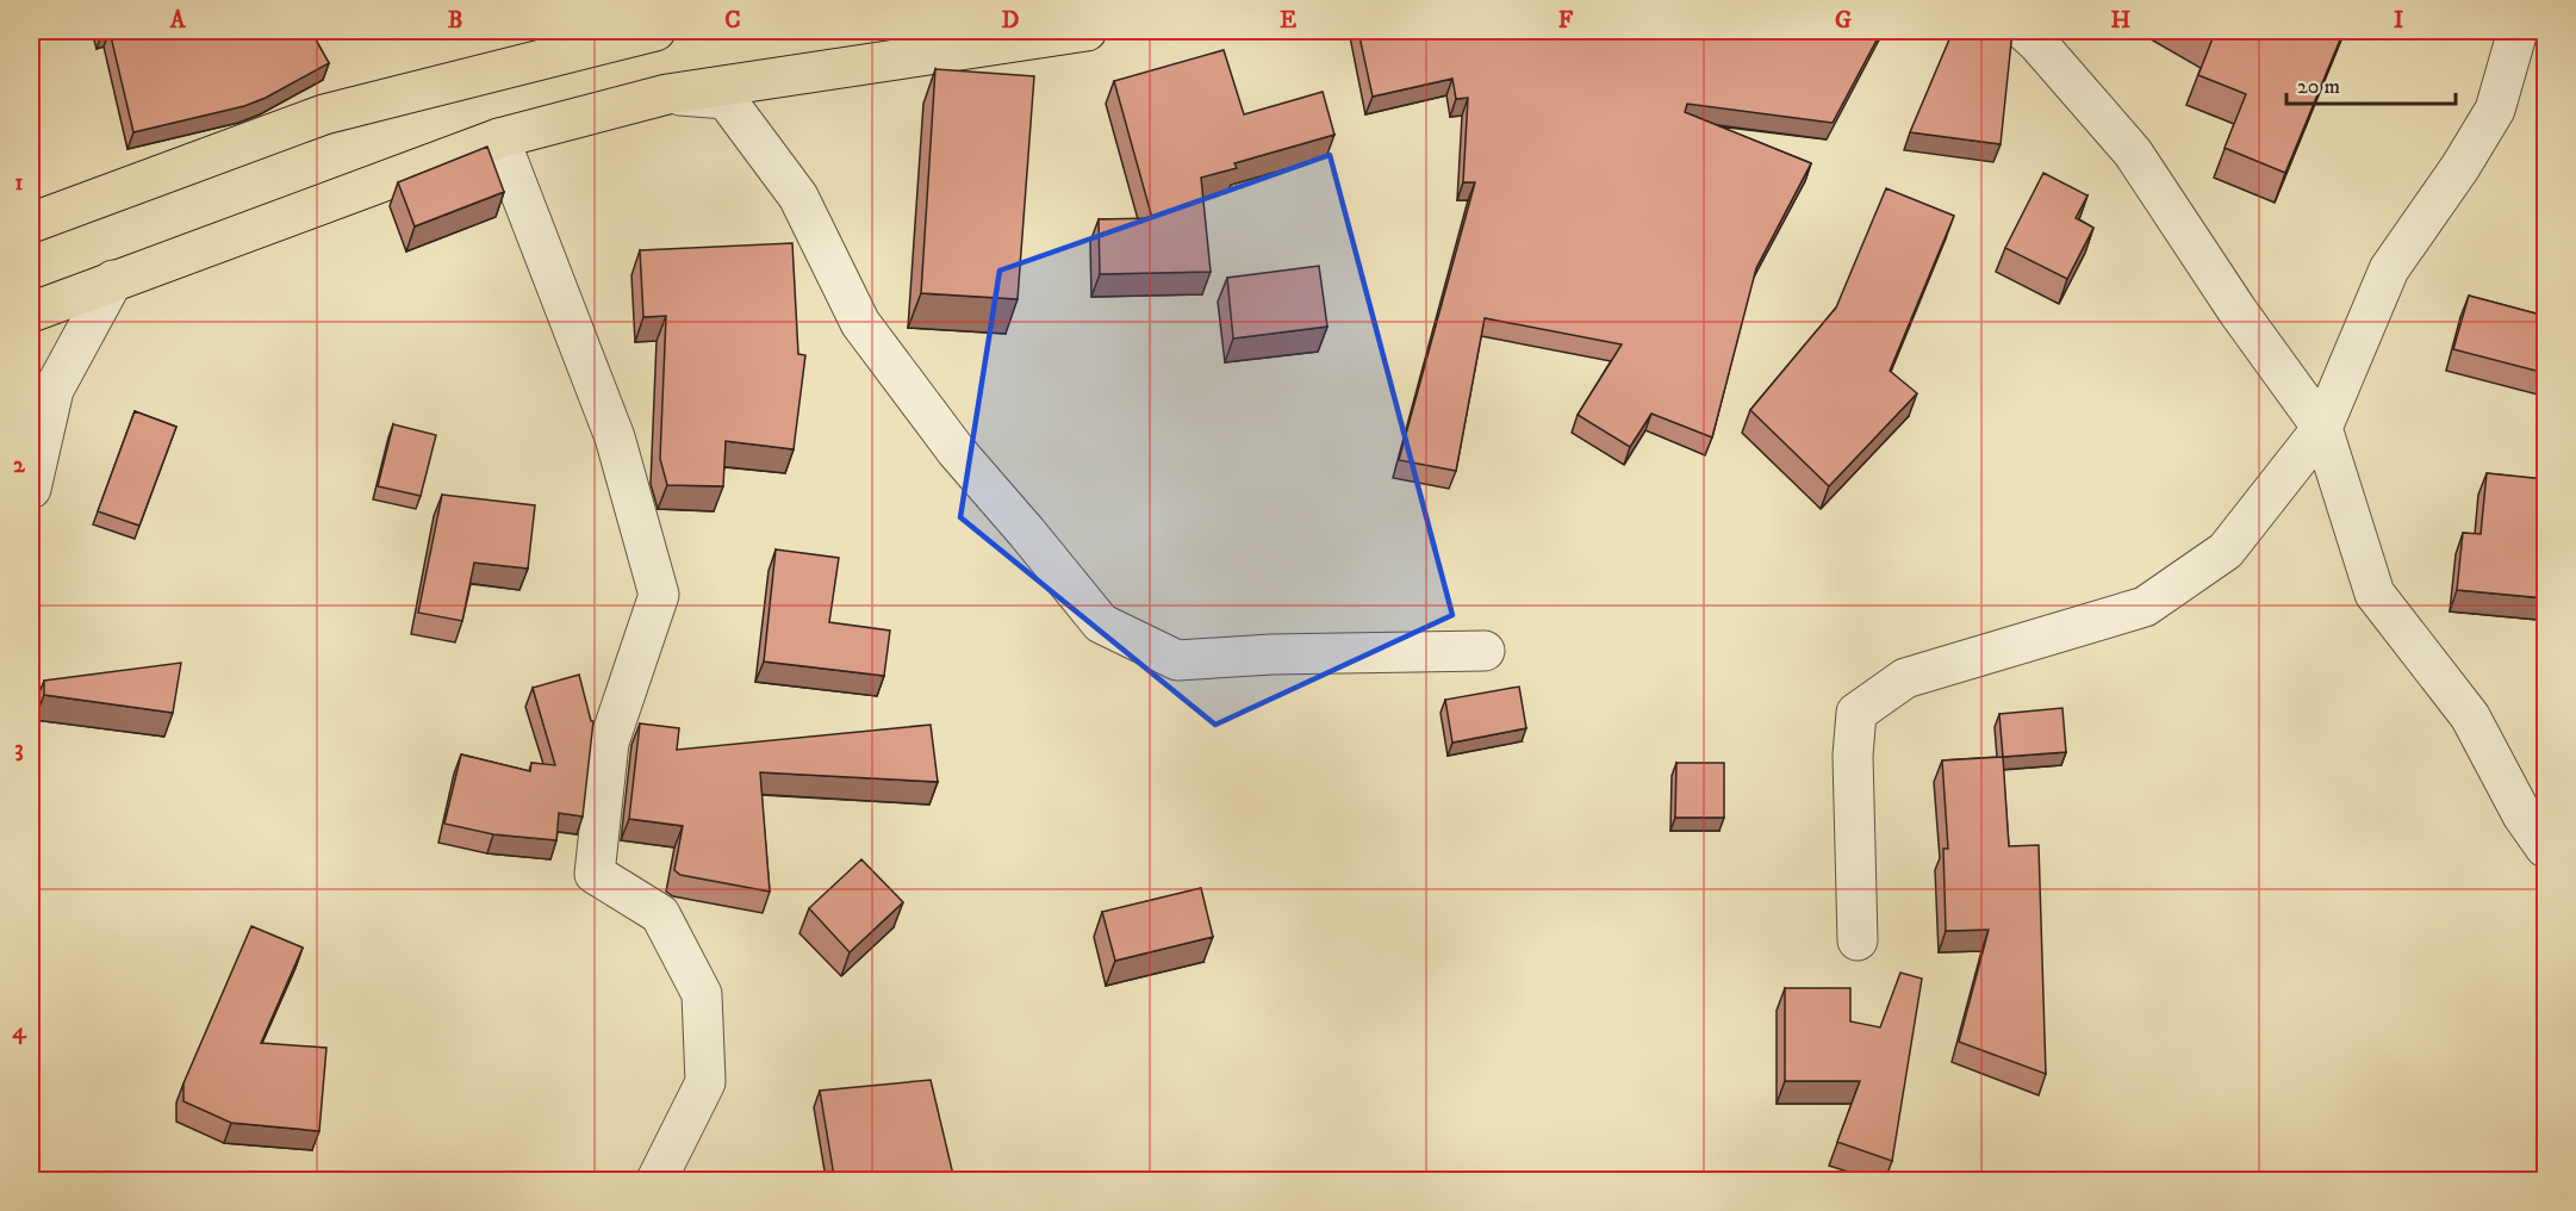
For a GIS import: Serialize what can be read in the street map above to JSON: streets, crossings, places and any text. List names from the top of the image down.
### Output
{
  "scale_bar": "20 m",
  "grid": {
    "columns": [
      "A",
      "B",
      "C",
      "D",
      "E",
      "F",
      "G",
      "H",
      "I"
    ],
    "rows": [
      "1",
      "2",
      "3",
      "4"
    ]
  }
}
